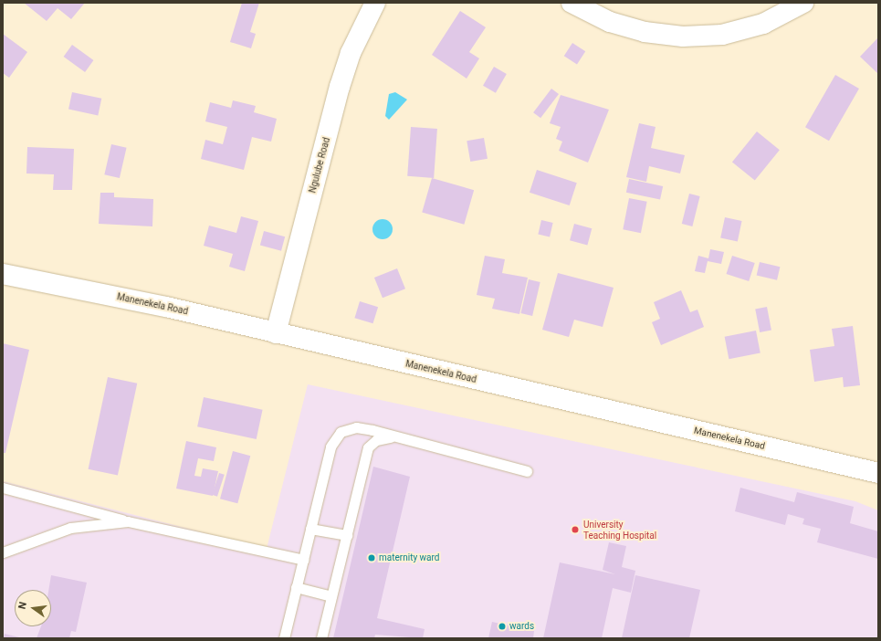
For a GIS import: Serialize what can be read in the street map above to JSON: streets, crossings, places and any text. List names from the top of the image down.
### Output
{
  "streets": {
    "street": ["Ngulube Road", "Manenekela Road"]
  },
  "crossings": [
    ["Ngulube Road", "Manenekela Road"]
  ],
  "places": ["University Teaching Hospital", "maternity ward", "wards"],
  "north": "left"
}
